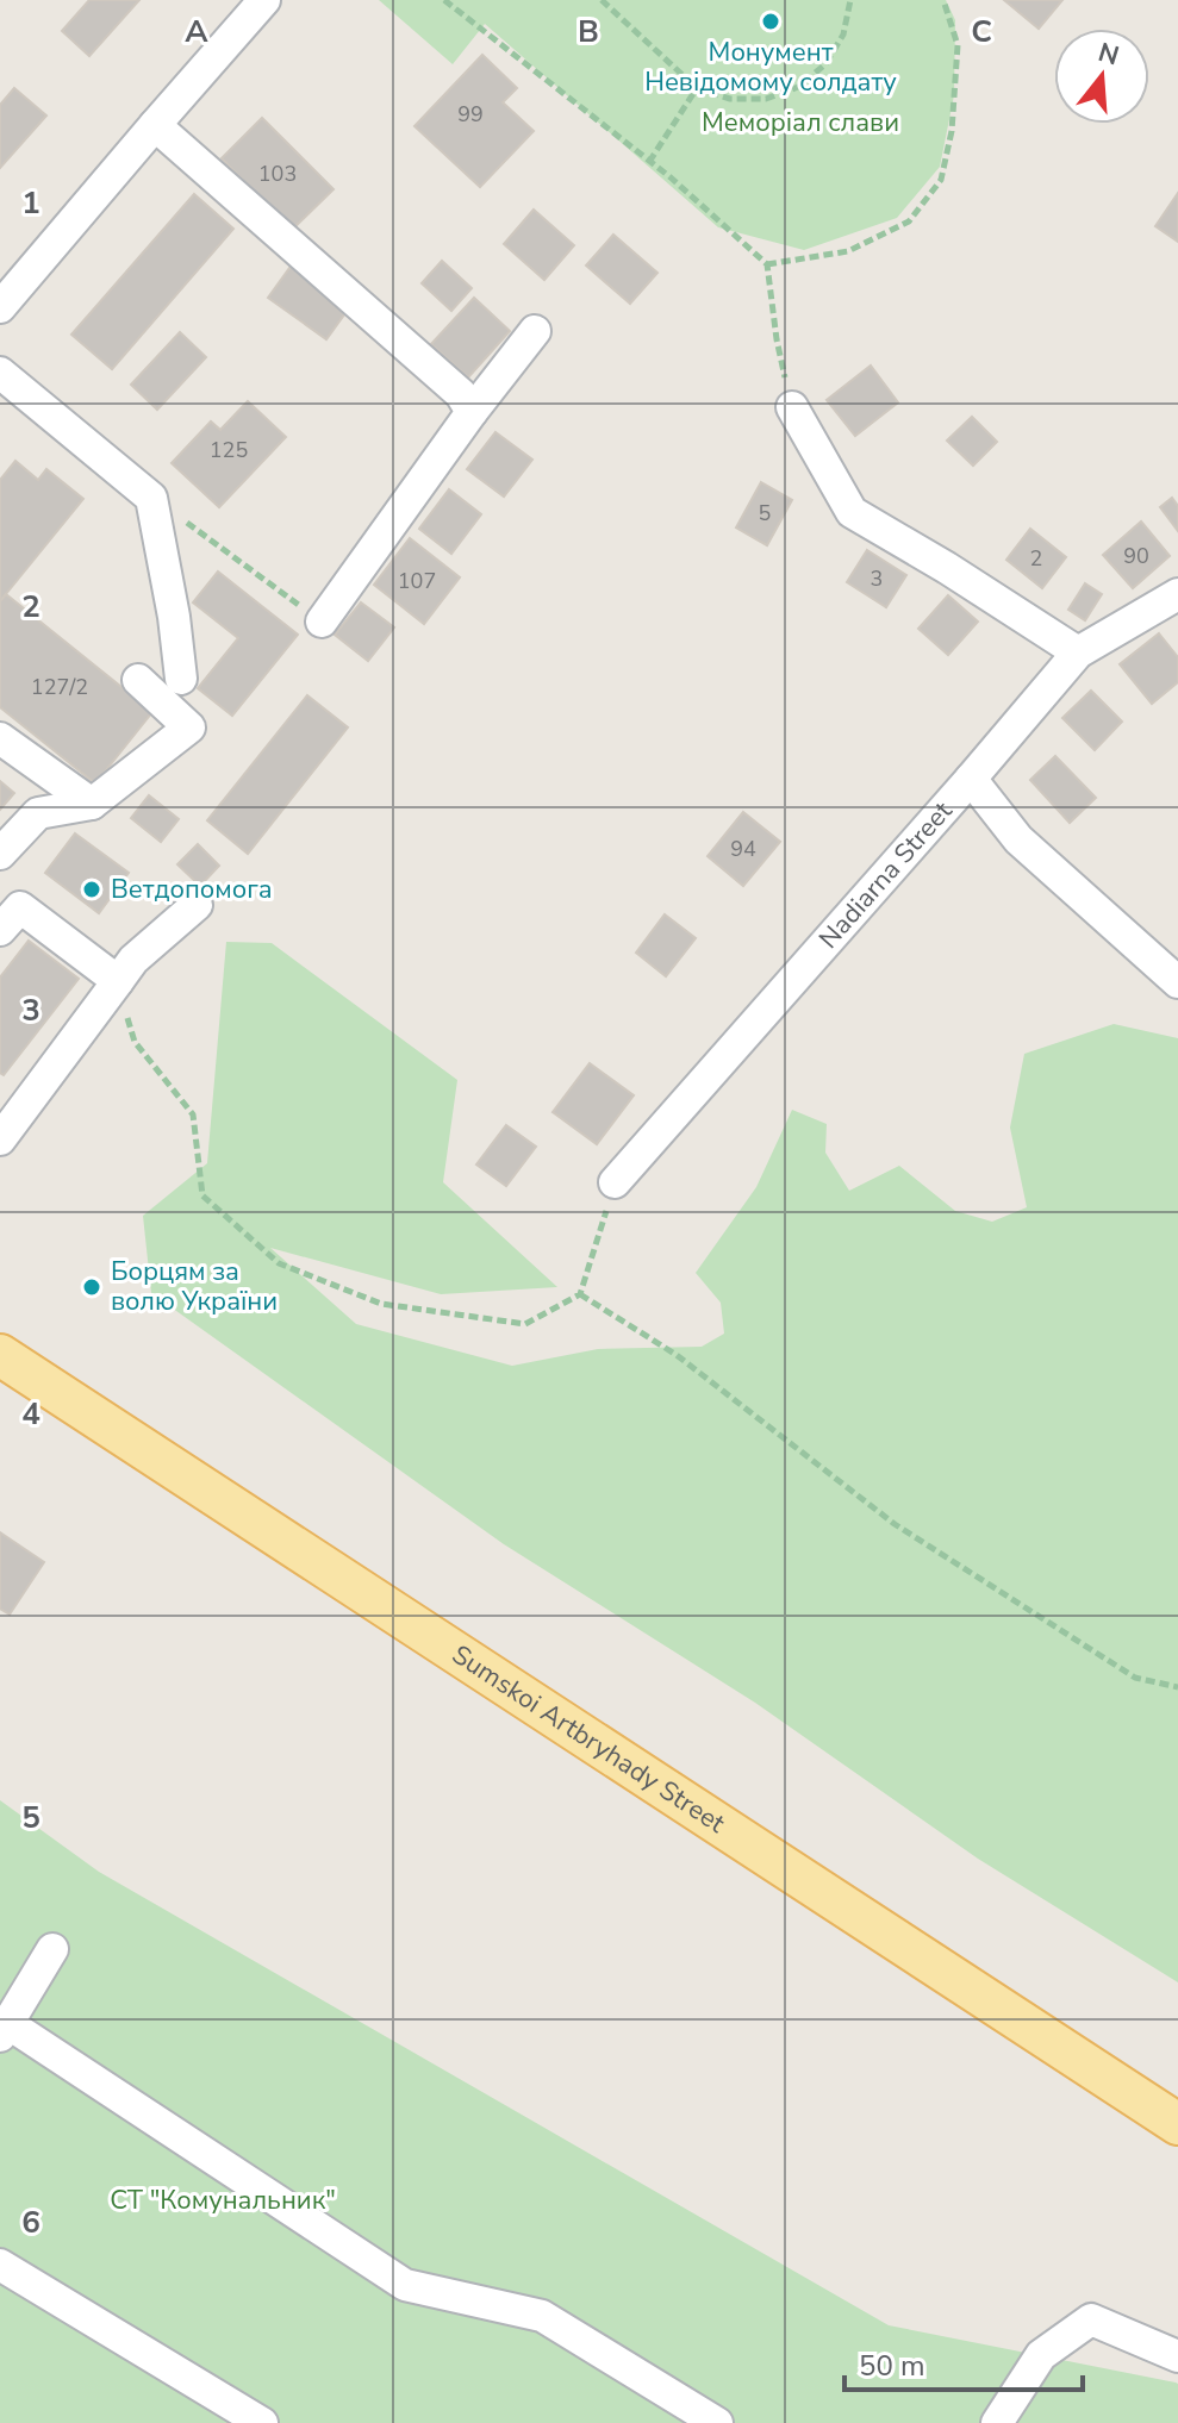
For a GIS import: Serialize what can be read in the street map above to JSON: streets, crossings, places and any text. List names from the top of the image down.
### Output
{
  "streets": {
    "main road": ["Sumskoi Artbryhady Street"],
    "street": ["Nadiarna Street"]
  },
  "parks": ["Меморіал слави", "СТ \"Комунальник\""],
  "places": ["Монумент Невідомому солдату", "Ветдопомога", "Борцям за волю України"],
  "house_numbers": [
    "99",
    "103",
    "125",
    "5",
    "90",
    "2",
    "3",
    "107",
    "127/2",
    "94"
  ],
  "scale_bar": "50 m",
  "north": "top",
  "grid": {
    "columns": ["A", "B", "C"],
    "rows": [
      "1",
      "2",
      "3",
      "4",
      "5",
      "6"
    ]
  }
}
